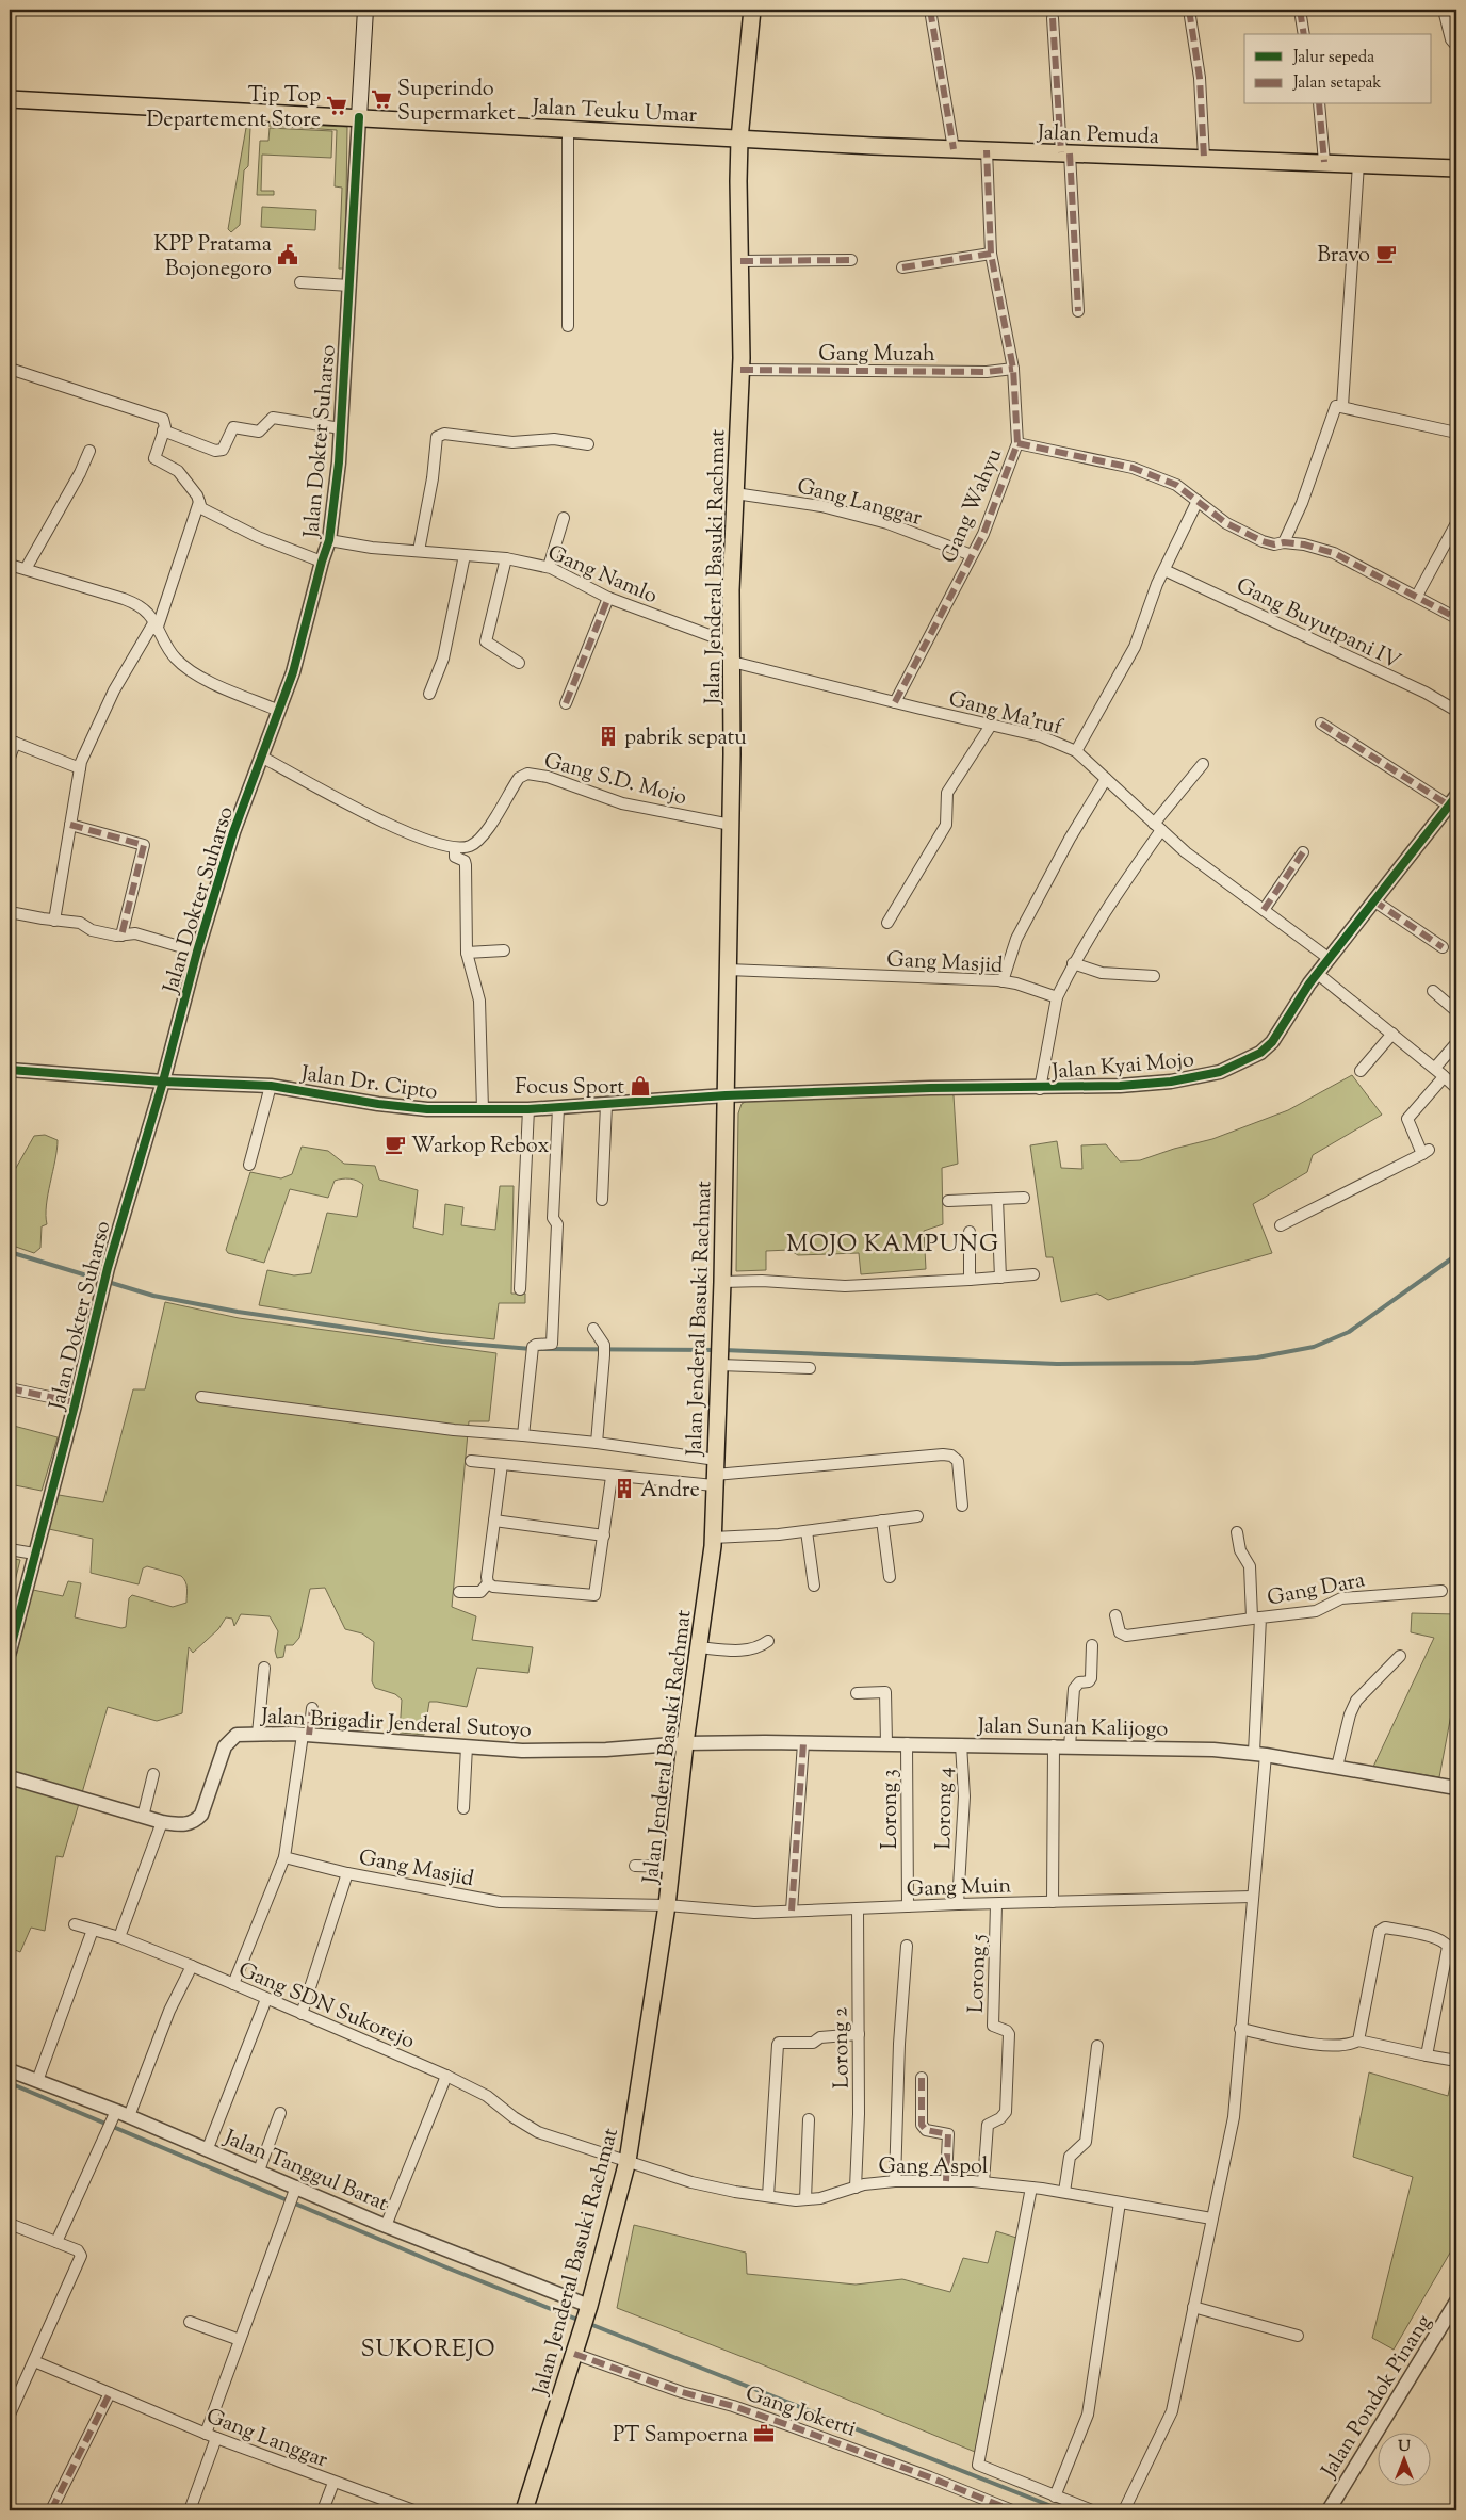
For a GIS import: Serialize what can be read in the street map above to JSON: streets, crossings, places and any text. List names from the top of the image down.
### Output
{
  "streets": {
    "main road": ["Jalan Teuku Umar", "Jalan Pemuda", "Jalan Jenderal Basuki Rachmat"],
    "street": [
      "Gang Muzah",
      "Jalan Dokter Suharso",
      "Gang Langgar",
      "Gang Wahyu",
      "Gang Namlo",
      "Gang Buyutpani IV",
      "Gang Ma'ruf",
      "Gang S.D. Mojo",
      "Gang Masjid",
      "Jalan Kyai Mojo",
      "Jalan Dr. Cipto",
      "Gang Dara",
      "Jalan Brigadir Jenderal Sutoyo",
      "Jalan Sunan Kalijogo",
      "Lorong 4",
      "Lorong 3",
      "Gang Muin",
      "Lorong 5",
      "Gang SDN Sukorejo",
      "Lorong 2",
      "Gang Aspol",
      "Jalan Tanggul Barat",
      "Jalan Pondok Pinang",
      "Gang Jokerti"
    ]
  },
  "crossings": [
    ["Jalan Teuku Umar", "Jalan Pemuda"],
    ["Jalan Teuku Umar", "Jalan Dokter Suharso"],
    ["Jalan Teuku Umar", "Jalan Jenderal Basuki Rachmat"],
    ["Jalan Pemuda", "Gang Wahyu"],
    ["Jalan Pemuda", "Jalan Jenderal Basuki Rachmat"],
    ["Gang Muzah", "Gang Wahyu"],
    ["Gang Muzah", "Jalan Jenderal Basuki Rachmat"],
    ["Jalan Dokter Suharso", "Gang Namlo"],
    ["Jalan Dokter Suharso", "Gang S.D. Mojo"],
    ["Jalan Dokter Suharso", "Jalan Dr. Cipto"],
    ["Gang Langgar", "Gang Wahyu"],
    ["Gang Langgar", "Jalan Jenderal Basuki Rachmat"],
    ["Gang Wahyu", "Gang Ma'ruf"],
    ["Jalan Jenderal Basuki Rachmat", "Gang Namlo"],
    ["Jalan Jenderal Basuki Rachmat", "Gang Ma'ruf"],
    ["Jalan Jenderal Basuki Rachmat", "Gang S.D. Mojo"],
    ["Jalan Jenderal Basuki Rachmat", "Gang Masjid"],
    ["Jalan Jenderal Basuki Rachmat", "Jalan Kyai Mojo"],
    ["Jalan Jenderal Basuki Rachmat", "Jalan Dr. Cipto"],
    ["Jalan Jenderal Basuki Rachmat", "Jalan Brigadir Jenderal Sutoyo"],
    ["Jalan Jenderal Basuki Rachmat", "Jalan Sunan Kalijogo"],
    ["Jalan Jenderal Basuki Rachmat", "Gang Muin"],
    ["Jalan Jenderal Basuki Rachmat", "Gang SDN Sukorejo"],
    ["Jalan Jenderal Basuki Rachmat", "Gang Aspol"],
    ["Jalan Jenderal Basuki Rachmat", "Jalan Tanggul Barat"],
    ["Jalan Jenderal Basuki Rachmat", "Gang Jokerti"],
    ["Gang Ma'ruf", "Jalan Kyai Mojo"],
    ["Gang Masjid", "Gang Muin"],
    ["Jalan Kyai Mojo", "Jalan Dr. Cipto"],
    ["Gang Dara", "Jalan Sunan Kalijogo"],
    ["Gang Dara", "Gang Muin"],
    ["Gang Dara", "Gang Aspol"],
    ["Jalan Brigadir Jenderal Sutoyo", "Jalan Sunan Kalijogo"],
    ["Jalan Sunan Kalijogo", "Lorong 4"],
    ["Jalan Sunan Kalijogo", "Lorong 3"],
    ["Lorong 4", "Gang Muin"],
    ["Lorong 3", "Gang Muin"],
    ["Gang Muin", "Lorong 5"],
    ["Gang Muin", "Lorong 2"],
    ["Lorong 5", "Gang Aspol"],
    ["Gang SDN Sukorejo", "Gang Aspol"],
    ["Lorong 2", "Gang Aspol"]
  ],
  "districts": ["MOJO KAMPUNG", "SUKOREJO"],
  "places": {
    "supermarket": ["Superindo Supermarket", "Tip Top Departement Store"],
    "cafe": ["Bravo", "Warkop Rebox"],
    "public building": ["KPP Pratama Bojonegoro"],
    "building": ["pabrik sepatu", "Andre"],
    "shop": ["Focus Sport"],
    "office": ["PT Sampoerna"]
  },
  "legend": ["Jalur sepeda", "Jalan setapak"],
  "north": "top"
}
